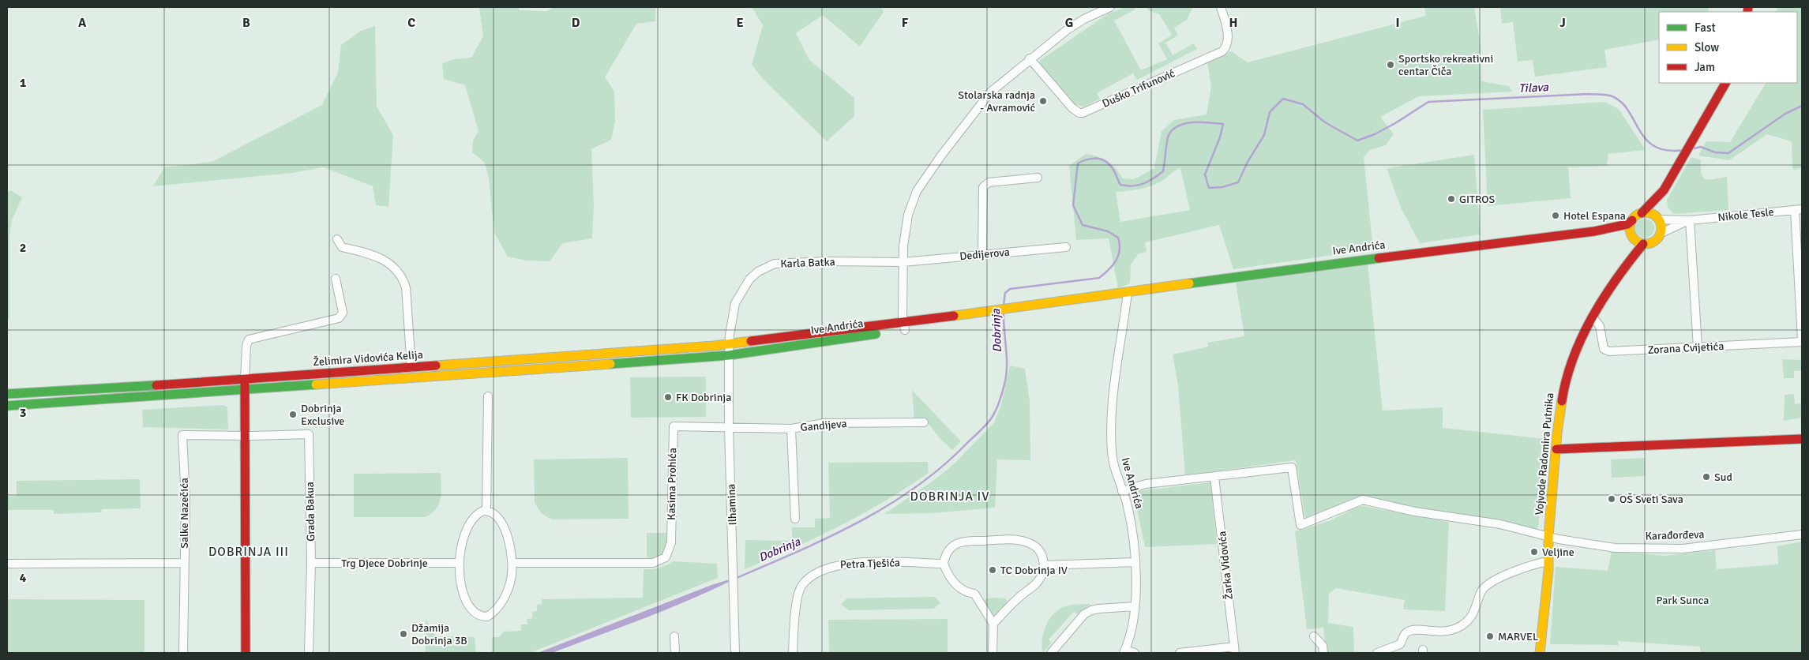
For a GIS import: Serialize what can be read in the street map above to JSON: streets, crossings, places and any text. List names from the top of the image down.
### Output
{
  "streets": {
    "main road": ["Ive Andrića", "Želimira Vidovića Kelija", "Vojvode Radomira Putnika"],
    "street": [
      "Duško Trifunović",
      "Nikole Tesle",
      "Dedijerova",
      "Karla Batka",
      "Zorana Cvijetića",
      "Gandijeva",
      "Kasima Prohića",
      "Ilhamina",
      "Grada Bakua",
      "Salke Nazečića",
      "Karađorđeva",
      "Trg Djece Dobrinje",
      "Petra Tješića",
      "Žarka Vidovića"
    ]
  },
  "crossings": [
    ["Nikole Tesle", "Ive Andrića"],
    ["Nikole Tesle", "Vojvode Radomira Putnika"],
    ["Ive Andrića", "Karla Batka"],
    ["Ive Andrića", "Želimira Vidovića Kelija"],
    ["Ive Andrića", "Vojvode Radomira Putnika"],
    ["Ive Andrića", "Ilhamina"],
    ["Dedijerova", "Karla Batka"],
    ["Karla Batka", "Želimira Vidovića Kelija"],
    ["Karla Batka", "Ilhamina"],
    ["Zorana Cvijetića", "Vojvode Radomira Putnika"],
    ["Vojvode Radomira Putnika", "Karađorđeva"],
    ["Kasima Prohića", "Ilhamina"],
    ["Grada Bakua", "Salke Nazečića"],
    ["Grada Bakua", "Trg Djece Dobrinje"],
    ["Karađorđeva", "Žarka Vidovića"]
  ],
  "districts": ["DOBRINJA IV", "DOBRINJA III"],
  "water": ["Tilava", "Dobrinja"],
  "parks": ["Park Sunca"],
  "places": [
    "Sportsko rekreativni centar Čiča",
    "Stolarska radnja - Avramović",
    "GITROS",
    "Hotel Espana",
    "FK Dobrinja",
    "Dobrinja Exclusive",
    "Sud",
    "OŠ Sveti Sava",
    "Veljine",
    "TC Dobrinja IV",
    "Džamija Dobrinja 3B",
    "MARVEL"
  ],
  "legend": ["Fast", "Slow", "Jam"],
  "grid": {
    "columns": [
      "A",
      "B",
      "C",
      "D",
      "E",
      "F",
      "G",
      "H",
      "I",
      "J"
    ],
    "rows": [
      "1",
      "2",
      "3",
      "4"
    ]
  }
}
